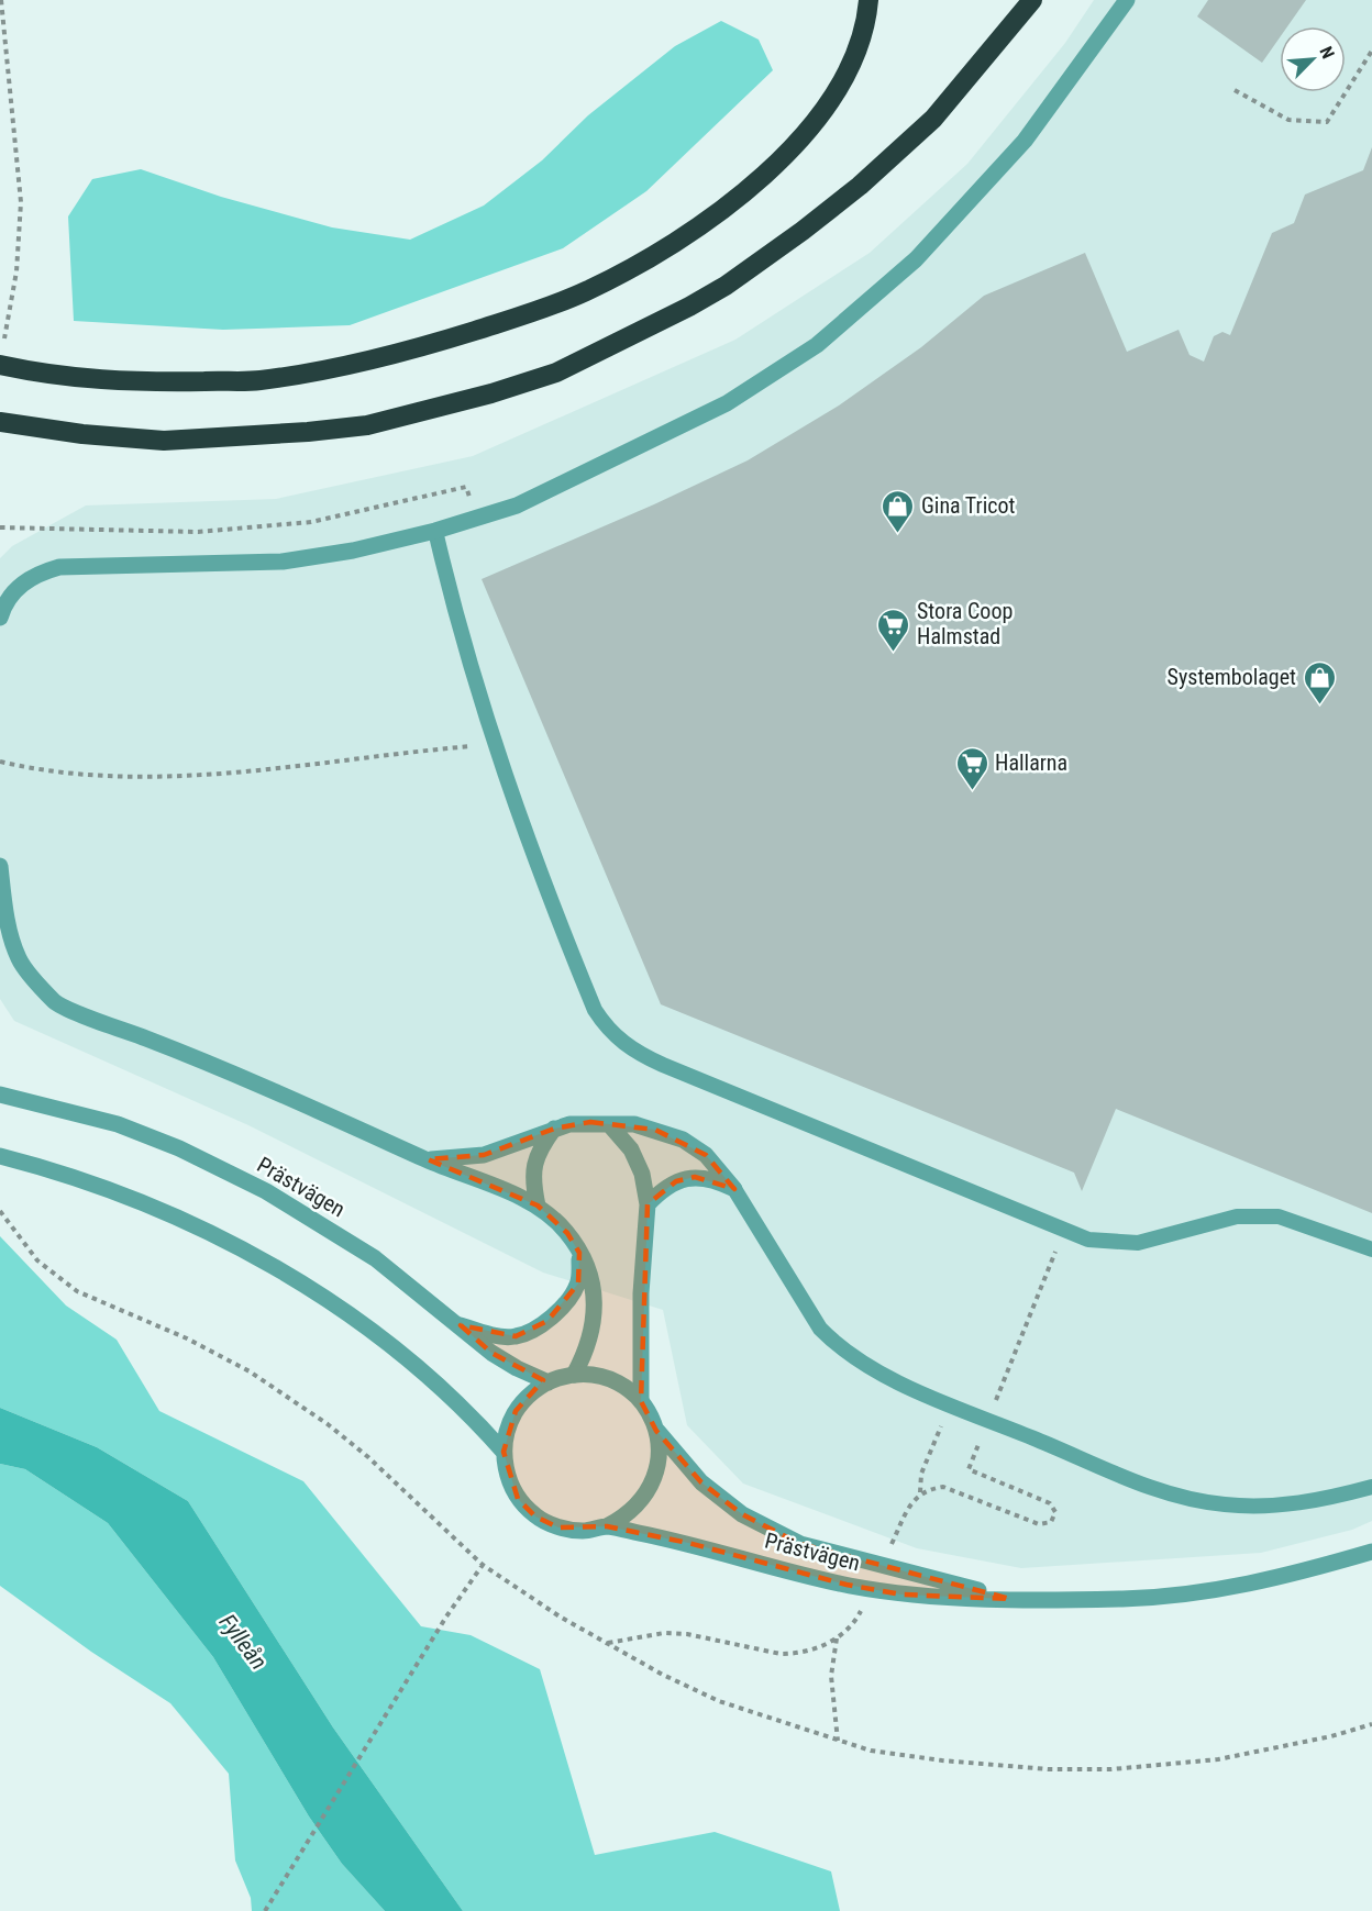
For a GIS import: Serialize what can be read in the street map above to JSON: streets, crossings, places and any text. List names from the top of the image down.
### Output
{
  "streets": {
    "street": ["Prästvägen"]
  },
  "water": ["Fylleån"],
  "places": {
    "shop": ["Gina Tricot", "Systembolaget"],
    "supermarket": ["Stora Coop Halmstad", "Hallarna"]
  },
  "north": "top right"
}
